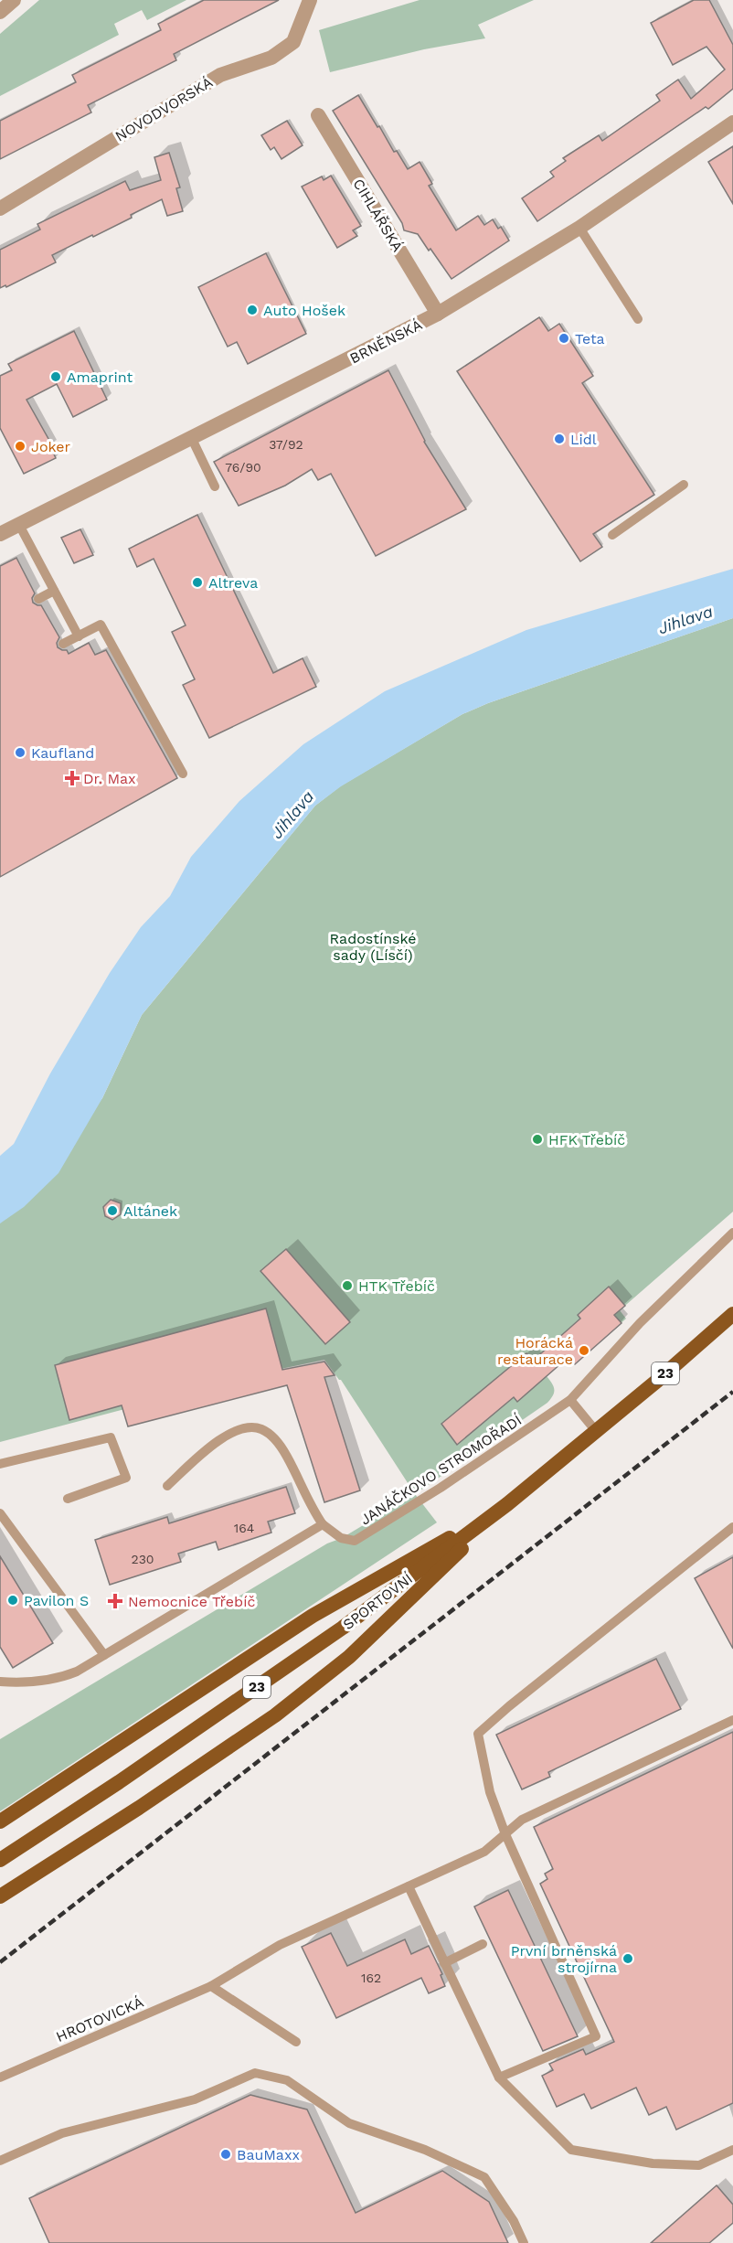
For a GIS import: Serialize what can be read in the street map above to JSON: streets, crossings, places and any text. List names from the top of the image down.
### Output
{
  "streets": {
    "main road": ["23", "SPORTOVNÍ"],
    "street": ["NOVODVORSKÁ", "CIHLÁŘSKÁ", "BRNĚNSKÁ"],
    "lane": ["JANÁČKOVO STROMOŘADÍ", "HROTOVICKÁ"]
  },
  "crossings": [
    ["CIHLÁŘSKÁ", "BRNĚNSKÁ"]
  ],
  "water": ["Jihlava"],
  "parks": ["Radostínské sady (Lísčí)"],
  "places": {
    "other": [
      "Auto Hošek",
      "Teta",
      "Amaprint",
      "Lidl",
      "Joker",
      "Altreva",
      "Kaufland",
      "HFK Třebíč",
      "Altánek",
      "HTK Třebíč",
      "Horácká restaurace",
      "Pavilon S",
      "První brněnská strojírna",
      "BauMaxx"
    ],
    "health": ["Dr. Max", "Nemocnice Třebíč"]
  },
  "house_numbers": [
    "37/92",
    "76/90",
    "164",
    "230",
    "162"
  ]
}
